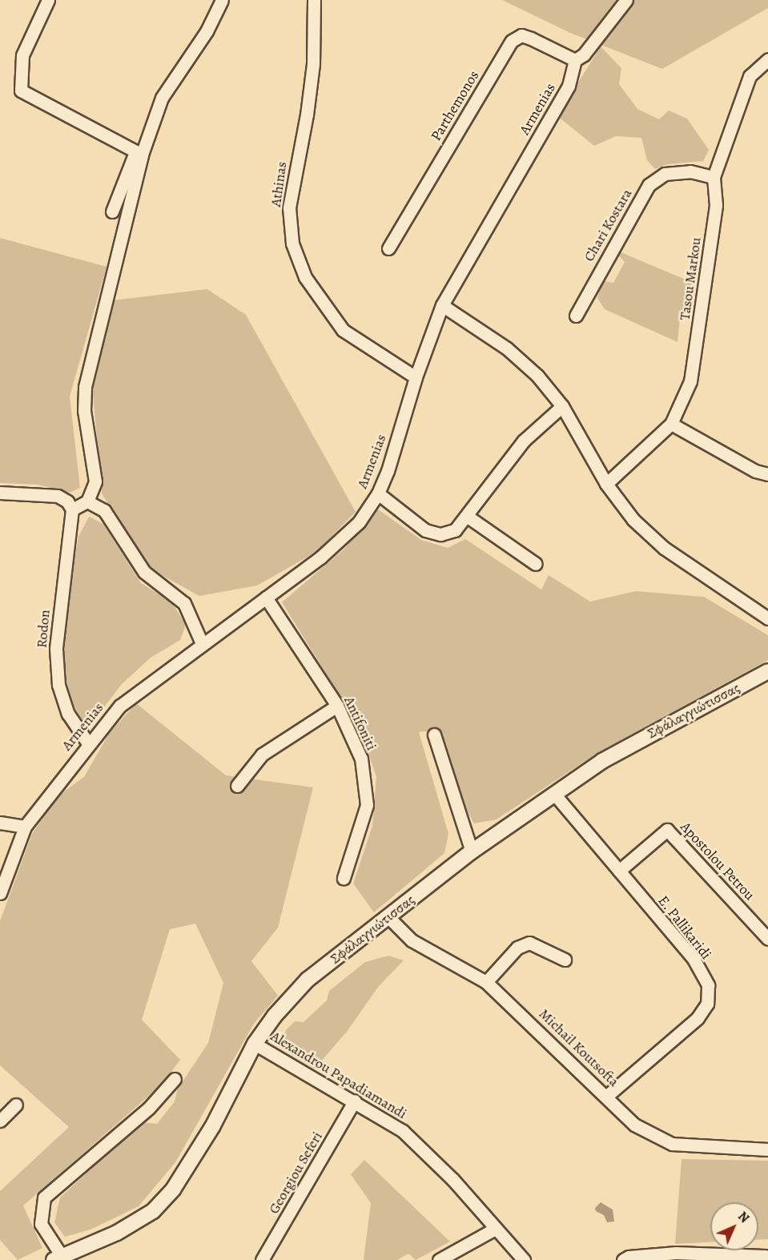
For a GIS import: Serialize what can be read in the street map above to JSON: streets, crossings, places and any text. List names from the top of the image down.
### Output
{
  "streets": {
    "street": [
      "Parthemonos",
      "Armenias",
      "Athinas",
      "Chari Kostara",
      "Tasou Markou",
      "Rodon",
      "Σφάλαγγιώτισσας",
      "Antifoniti",
      "Apostolou Petrou",
      "E. Pallikaridi",
      "Michail Koutsofta",
      "Alexandrou Papadiamandi",
      "Georgiou Seferi"
    ]
  },
  "crossings": [
    ["Parthemonos", "Armenias"],
    ["Armenias", "Athinas"],
    ["Armenias", "Rodon"],
    ["Armenias", "Antifoniti"],
    ["Chari Kostara", "Tasou Markou"],
    ["Σφάλαγγιώτισσας", "E. Pallikaridi"],
    ["Σφάλαγγιώτισσας", "Michail Koutsofta"],
    ["Σφάλαγγιώτισσας", "Alexandrou Papadiamandi"],
    ["Apostolou Petrou", "E. Pallikaridi"],
    ["E. Pallikaridi", "Michail Koutsofta"],
    ["Alexandrou Papadiamandi", "Georgiou Seferi"]
  ],
  "north": "top right"
}
